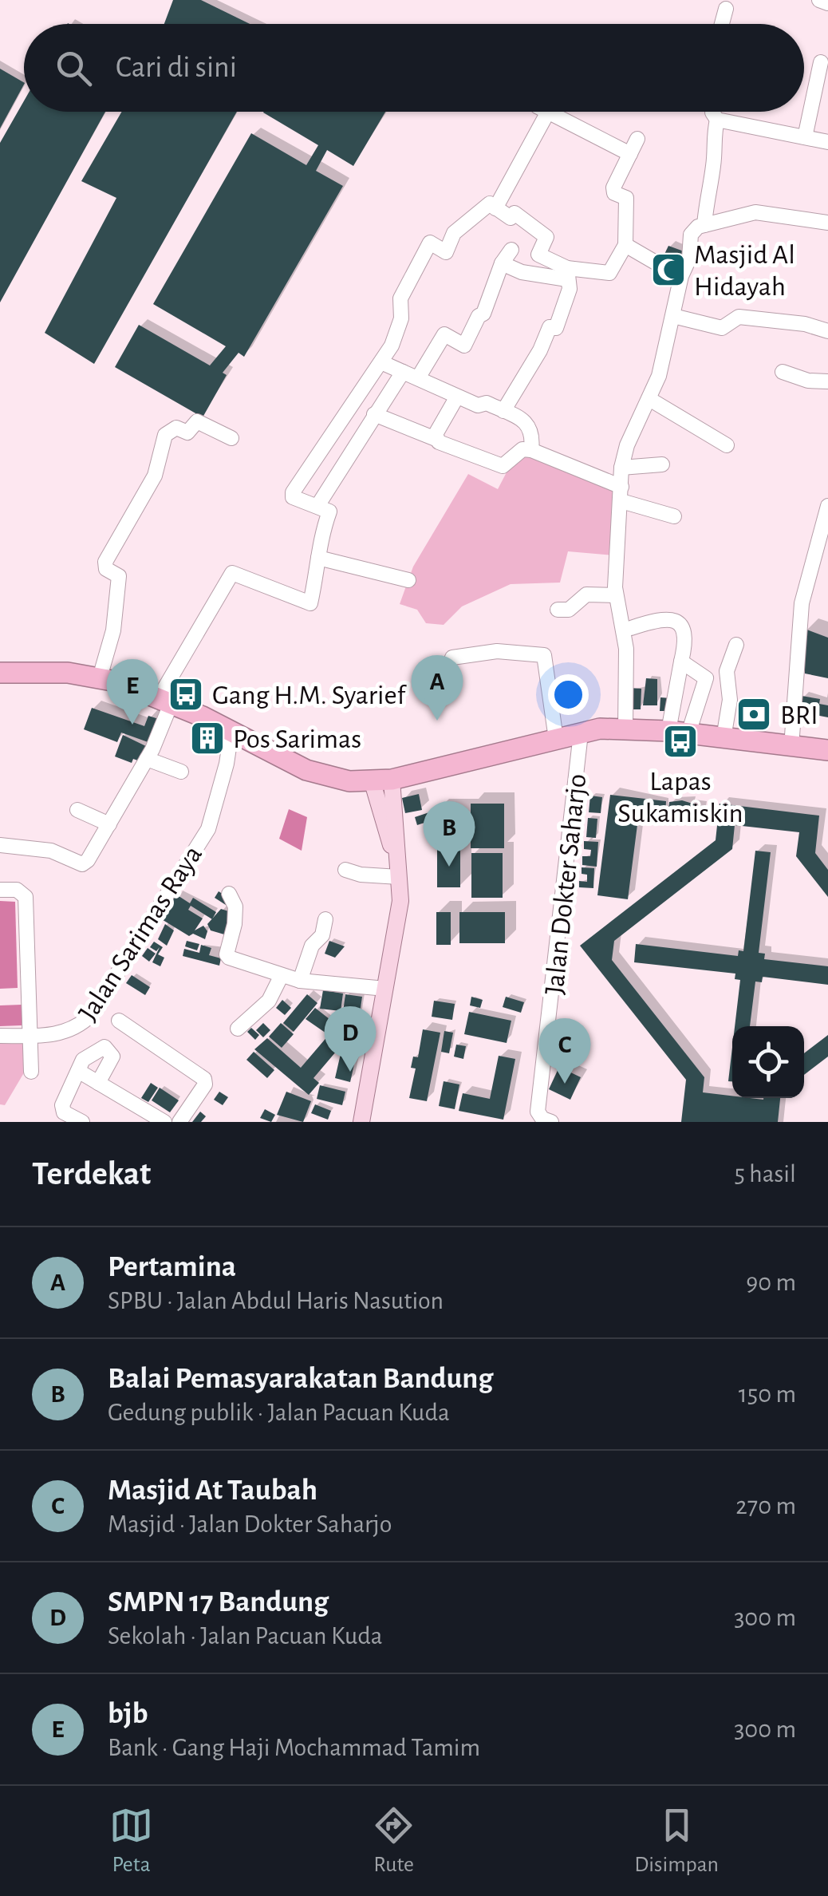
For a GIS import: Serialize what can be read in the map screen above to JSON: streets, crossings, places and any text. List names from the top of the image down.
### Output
{
  "streets": {
    "street": ["Jalan Dokter Saharjo", "Jalan Sarimas Raya"]
  },
  "places": {
    "mosque": ["Masjid Al Hidayah"],
    "bus stop": ["Gang H.M. Syarief", "Lapas Sukamiskin"],
    "bank": ["BRI"],
    "building": ["Pos Sarimas"]
  },
  "page": {
    "search": "Cari di sini",
    "pins": [
      "A",
      "E",
      "B",
      "D",
      "C"
    ],
    "heading": ["Terdekat", "5 hasil"],
    "list": [
      {
        "mark": "A",
        "name": "Pertamina",
        "note": "SPBU · Jalan Abdul Haris Nasution",
        "value": "90 m"
      },
      {
        "mark": "B",
        "name": "Balai Pemasyarakatan Bandung",
        "note": "Gedung publik · Jalan Pacuan Kuda",
        "value": "150 m"
      },
      {
        "mark": "C",
        "name": "Masjid At Taubah",
        "note": "Masjid · Jalan Dokter Saharjo",
        "value": "270 m"
      },
      {
        "mark": "D",
        "name": "SMPN 17 Bandung",
        "note": "Sekolah · Jalan Pacuan Kuda",
        "value": "300 m"
      },
      {
        "mark": "E",
        "name": "bjb",
        "note": "Bank · Gang Haji Mochammad Tamim",
        "value": "300 m"
      }
    ],
    "nav": ["Peta", "Rute", "Disimpan"]
  }
}
